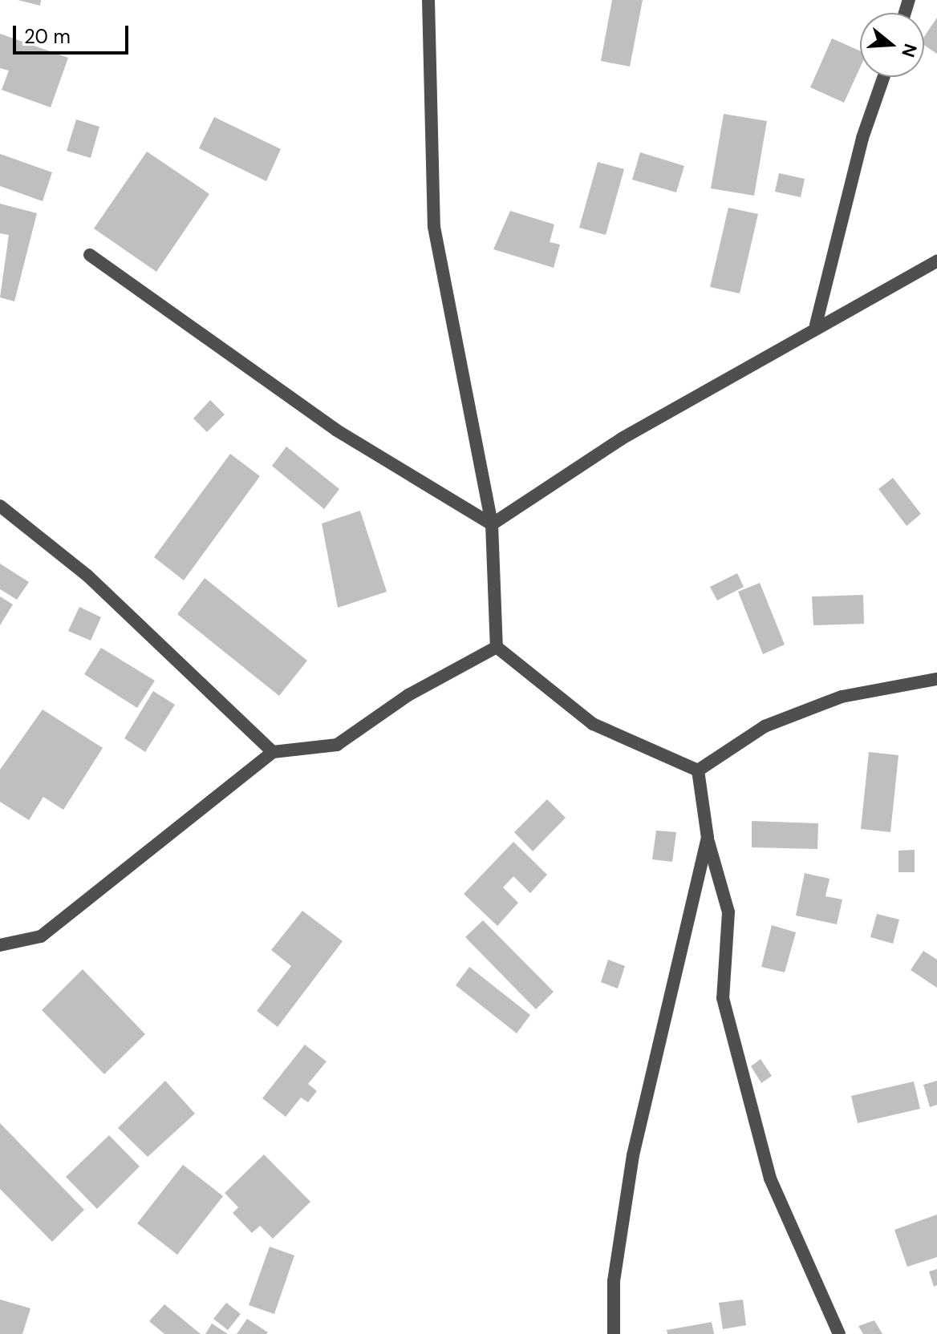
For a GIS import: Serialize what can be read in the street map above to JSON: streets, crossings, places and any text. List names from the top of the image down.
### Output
{
  "scale_bar": "20 m",
  "north": "right"
}
